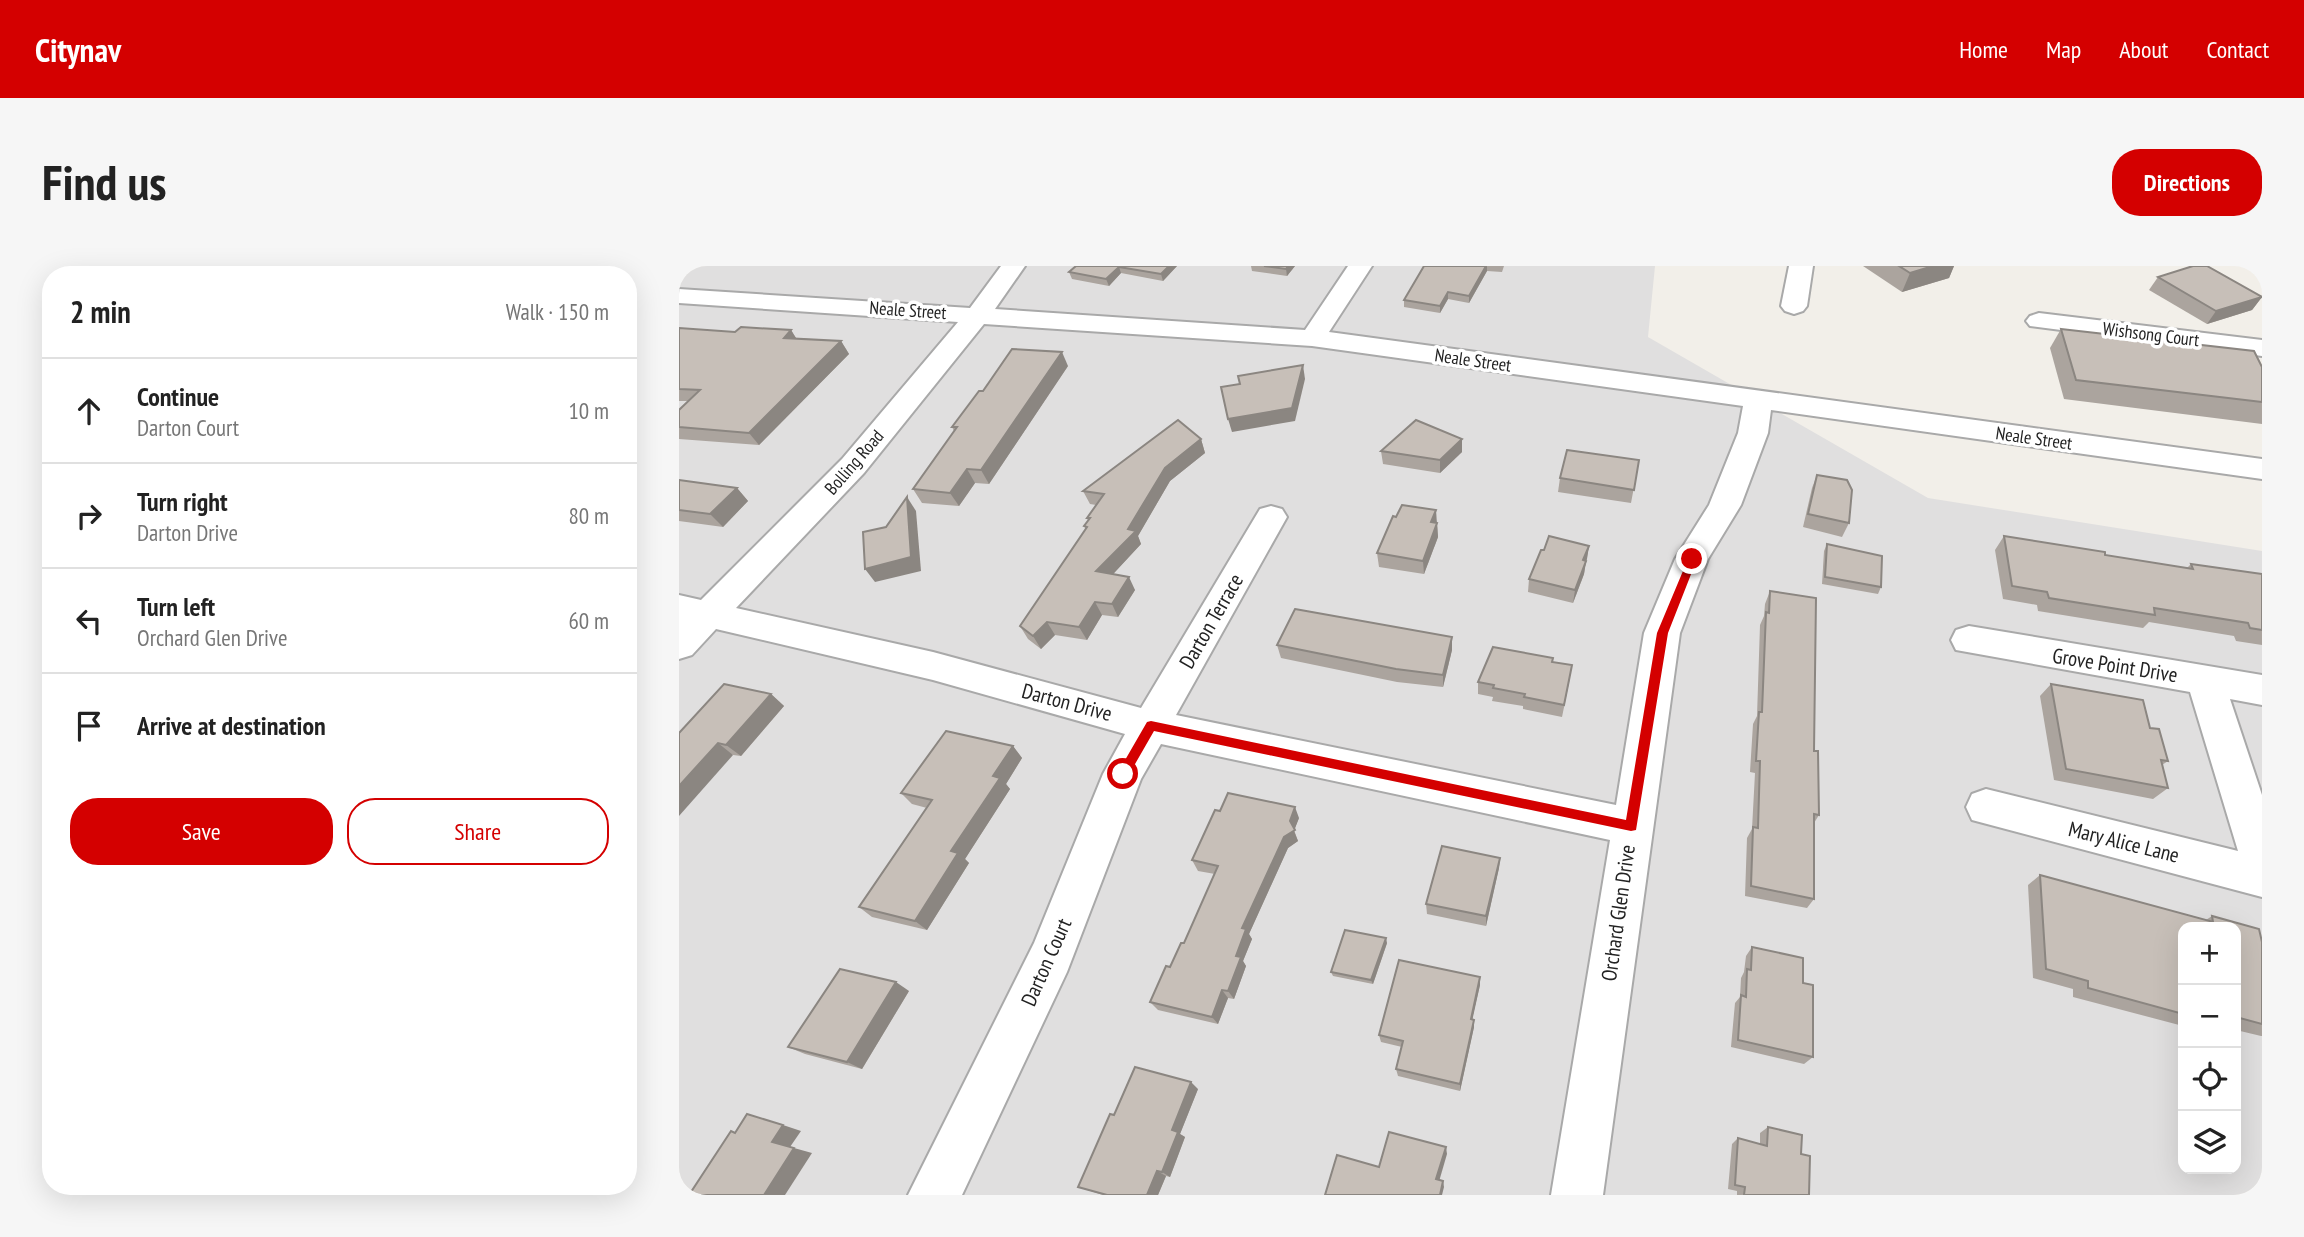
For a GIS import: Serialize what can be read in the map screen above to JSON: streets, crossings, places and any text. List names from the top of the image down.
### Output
{
  "streets": {
    "street": [
      "Neale Street",
      "Wishsong Court",
      "Bolling Road",
      "Darton Terrace",
      "Grove Point Drive",
      "Darton Drive",
      "Mary Alice Lane",
      "Orchard Glen Drive",
      "Darton Court"
    ]
  },
  "crossings": [
    ["Neale Street", "Bolling Road"],
    ["Neale Street", "Orchard Glen Drive"],
    ["Bolling Road", "Darton Drive"],
    ["Darton Terrace", "Darton Drive"],
    ["Darton Terrace", "Darton Court"],
    ["Darton Drive", "Orchard Glen Drive"],
    ["Darton Drive", "Darton Court"]
  ],
  "page": {
    "header": "Citynav",
    "nav": [
      "Home",
      "Map",
      "About",
      "Contact"
    ],
    "buttons": [
      "Directions",
      ["Save", "Share"]
    ],
    "title": "Find us",
    "heading": ["2 min", "Walk · 150 m"],
    "list": [
      ["Continue", "Darton Court", "10 m"],
      ["Turn right", "Darton Drive", "80 m"],
      ["Turn left", "Orchard Glen Drive", "60 m"],
      "Arrive at destination"
    ],
    "map_buttons": ["+", "−"]
  }
}
